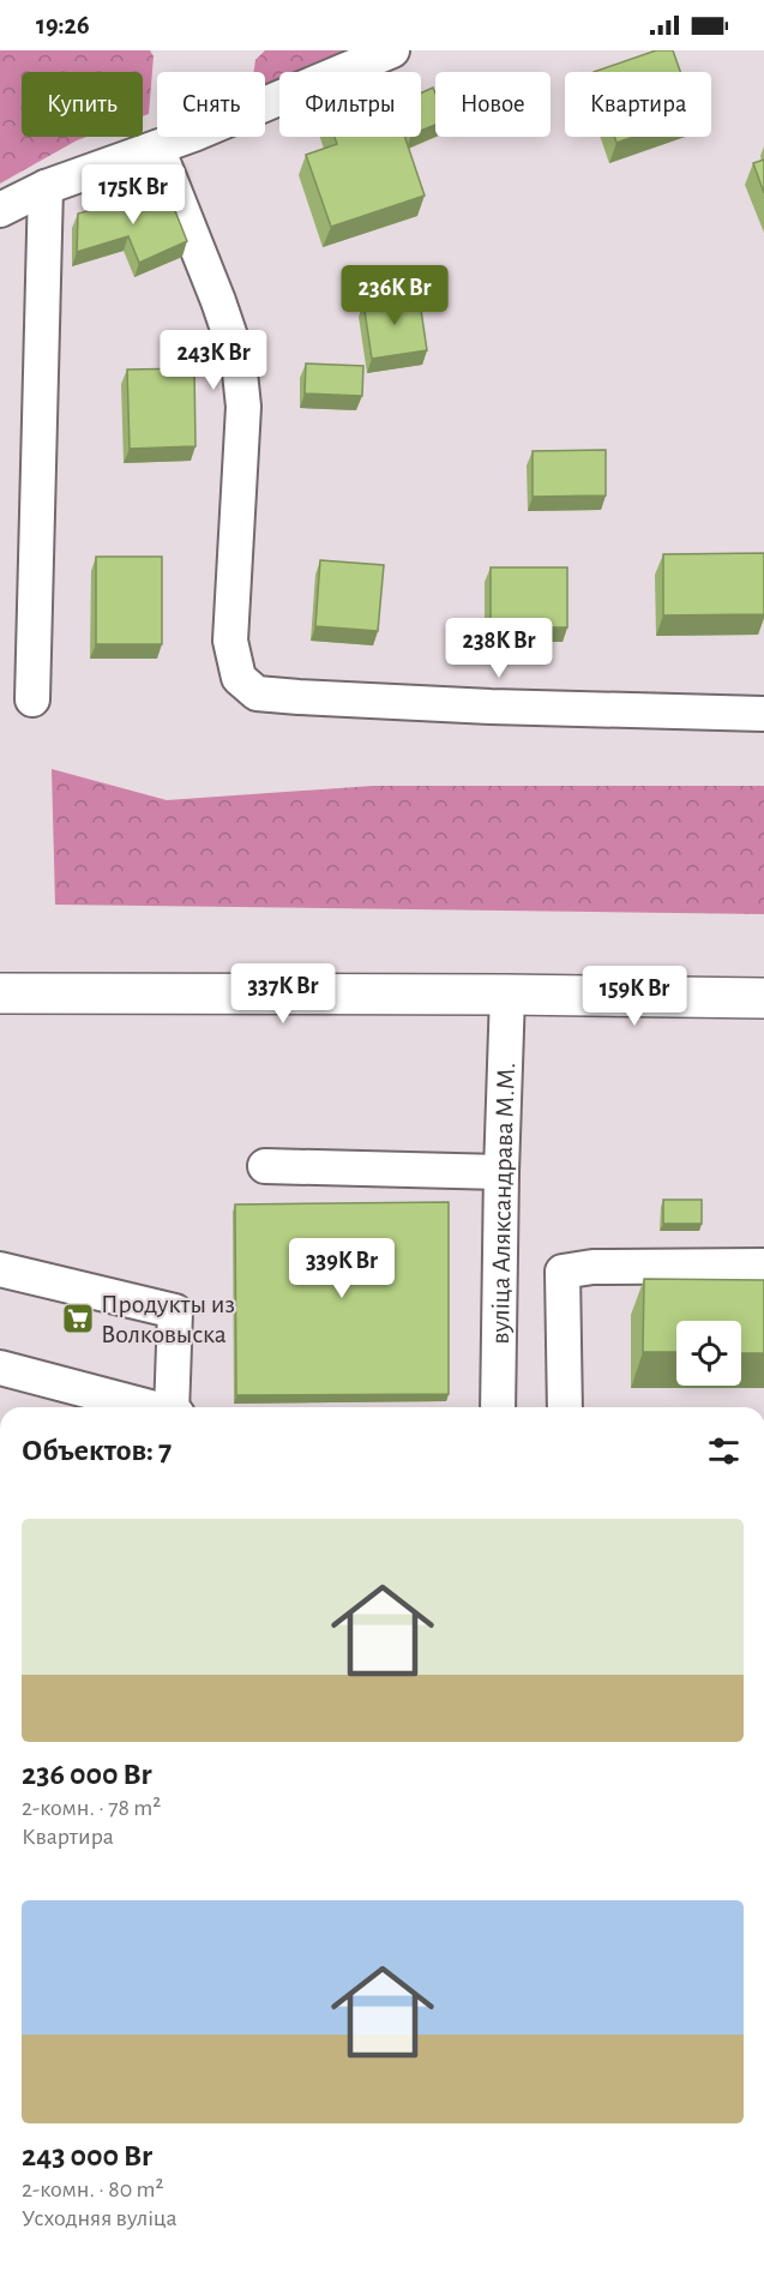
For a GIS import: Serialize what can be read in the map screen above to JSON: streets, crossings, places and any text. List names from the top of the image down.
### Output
{
  "streets": {
    "street": ["вуліца Аляксандрава М.М."]
  },
  "places": {
    "supermarket": ["Продукты из Волковыска"]
  },
  "page": {
    "status": "19:26",
    "chip": [
      "Купить",
      "Снять",
      "Фильтры",
      "Новое",
      "Квартира"
    ],
    "price": [
      "175K Br",
      "236K Br",
      "243K Br",
      "238K Br",
      "337K Br",
      "159K Br",
      "339K Br"
    ],
    "heading": "Объектов: 7",
    "list": [
      {
        "name": "236 000 Br",
        "note": "2-комн. · 78 m² · Квартира"
      },
      {
        "name": "243 000 Br",
        "note": "2-комн. · 80 m² · Усходняя вуліца"
      }
    ]
  }
}
